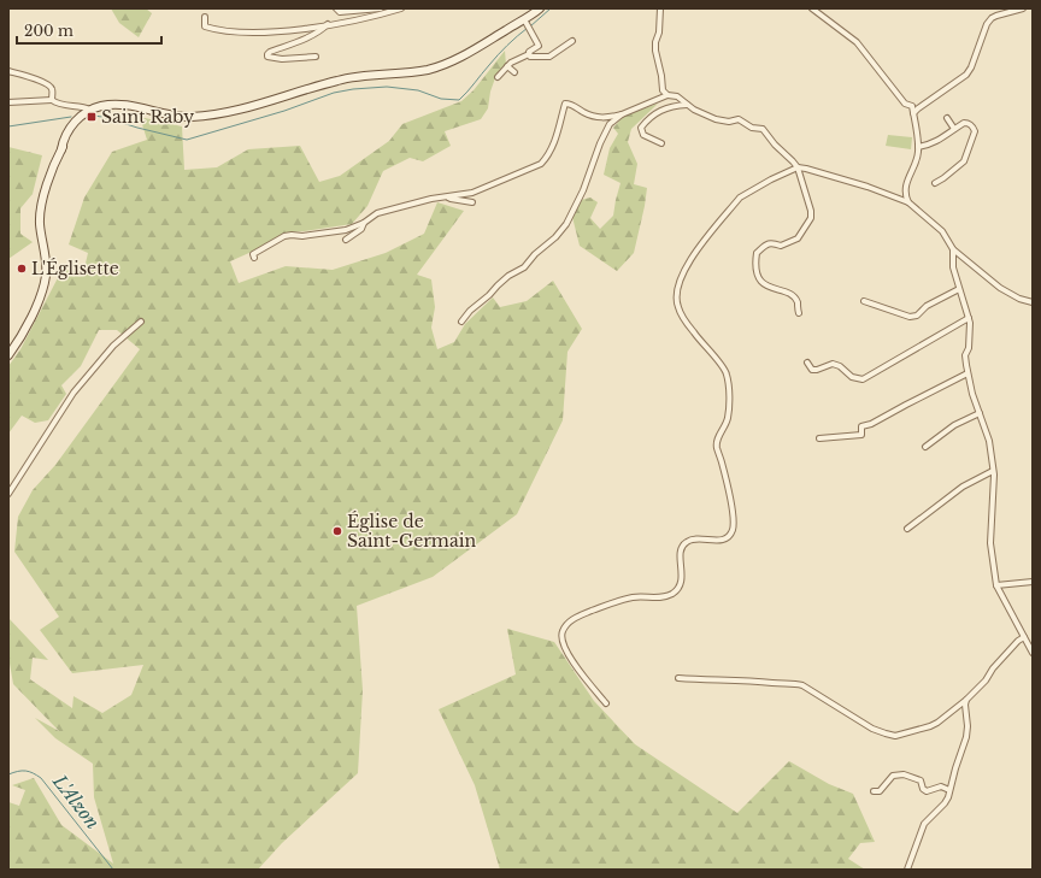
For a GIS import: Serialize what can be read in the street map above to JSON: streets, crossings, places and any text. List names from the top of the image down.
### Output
{
  "water": ["L'Alzon"],
  "places": {
    "transit": ["Saint Raby"],
    "other": ["L'Églisette", "Église de Saint-Germain"]
  },
  "scale_bar": "200 m"
}
